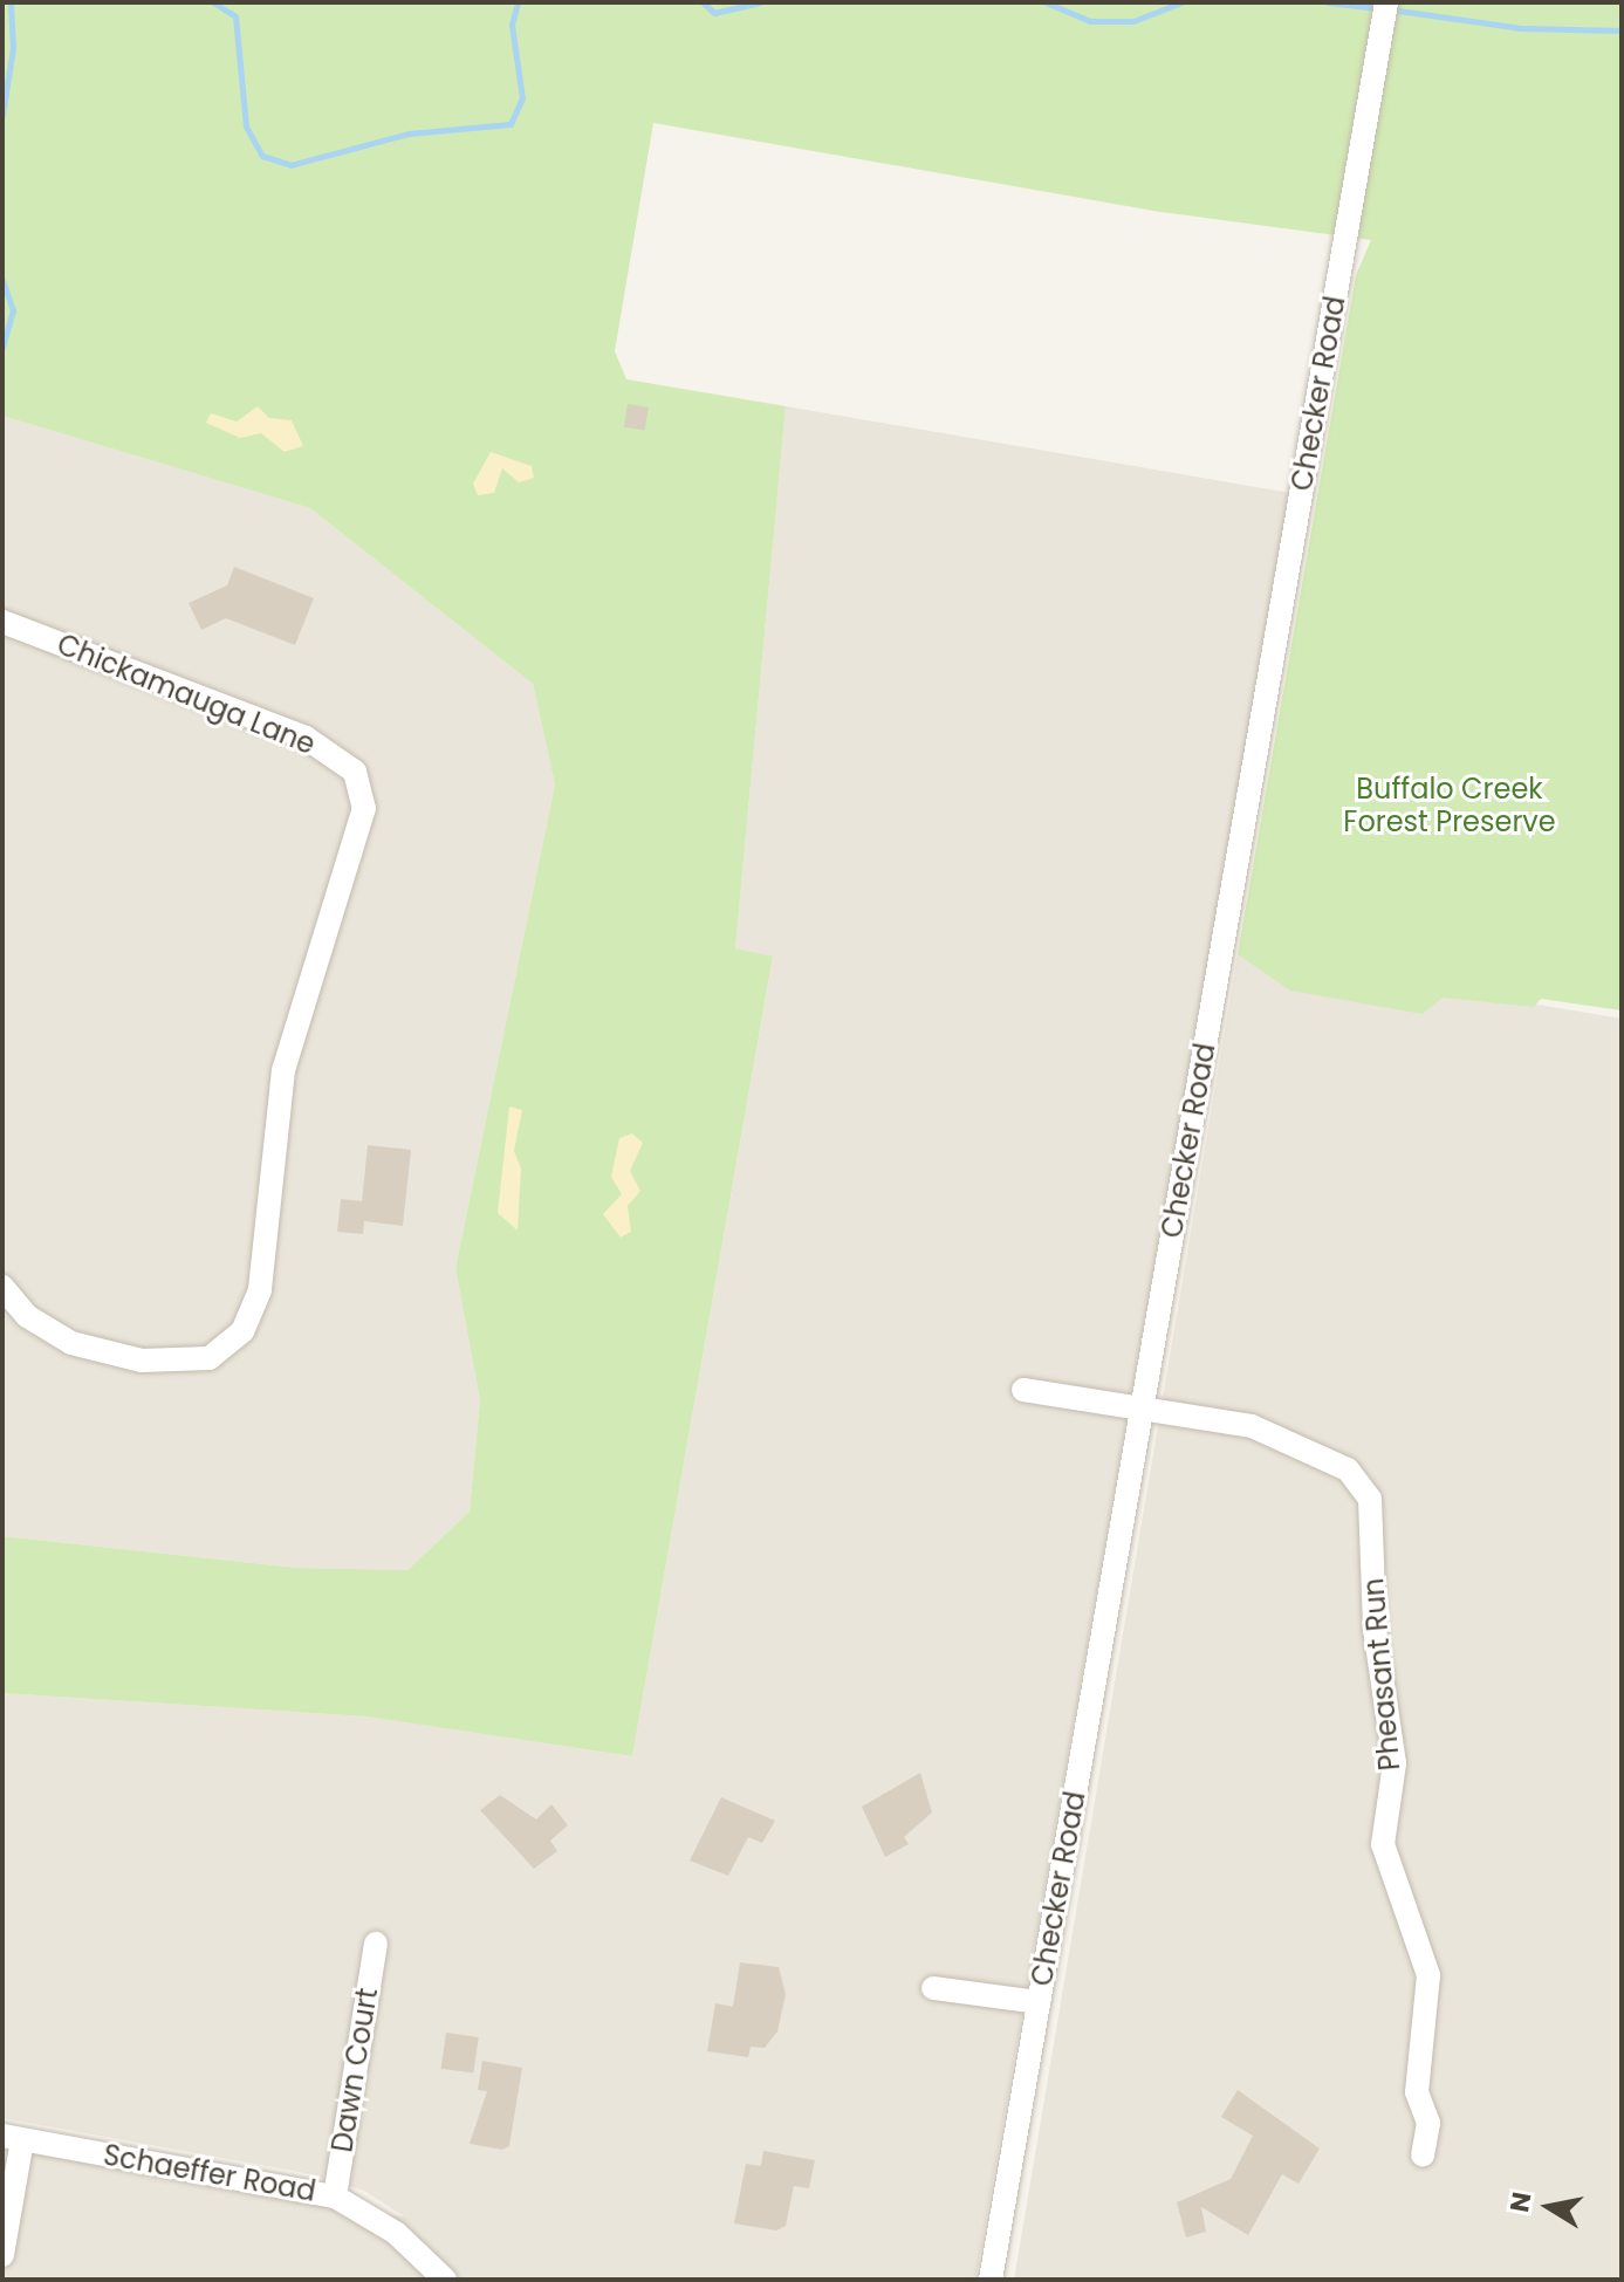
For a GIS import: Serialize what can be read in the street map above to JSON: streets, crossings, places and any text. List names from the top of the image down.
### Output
{
  "streets": {
    "street": [
      "Checker Road",
      "Chickamauga Lane",
      "Pheasant Run",
      "Dawn Court",
      "Schaeffer Road"
    ]
  },
  "crossings": [
    ["Checker Road", "Pheasant Run"],
    ["Dawn Court", "Schaeffer Road"]
  ],
  "parks": ["Buffalo Creek Forest Preserve"],
  "north": "left"
}
